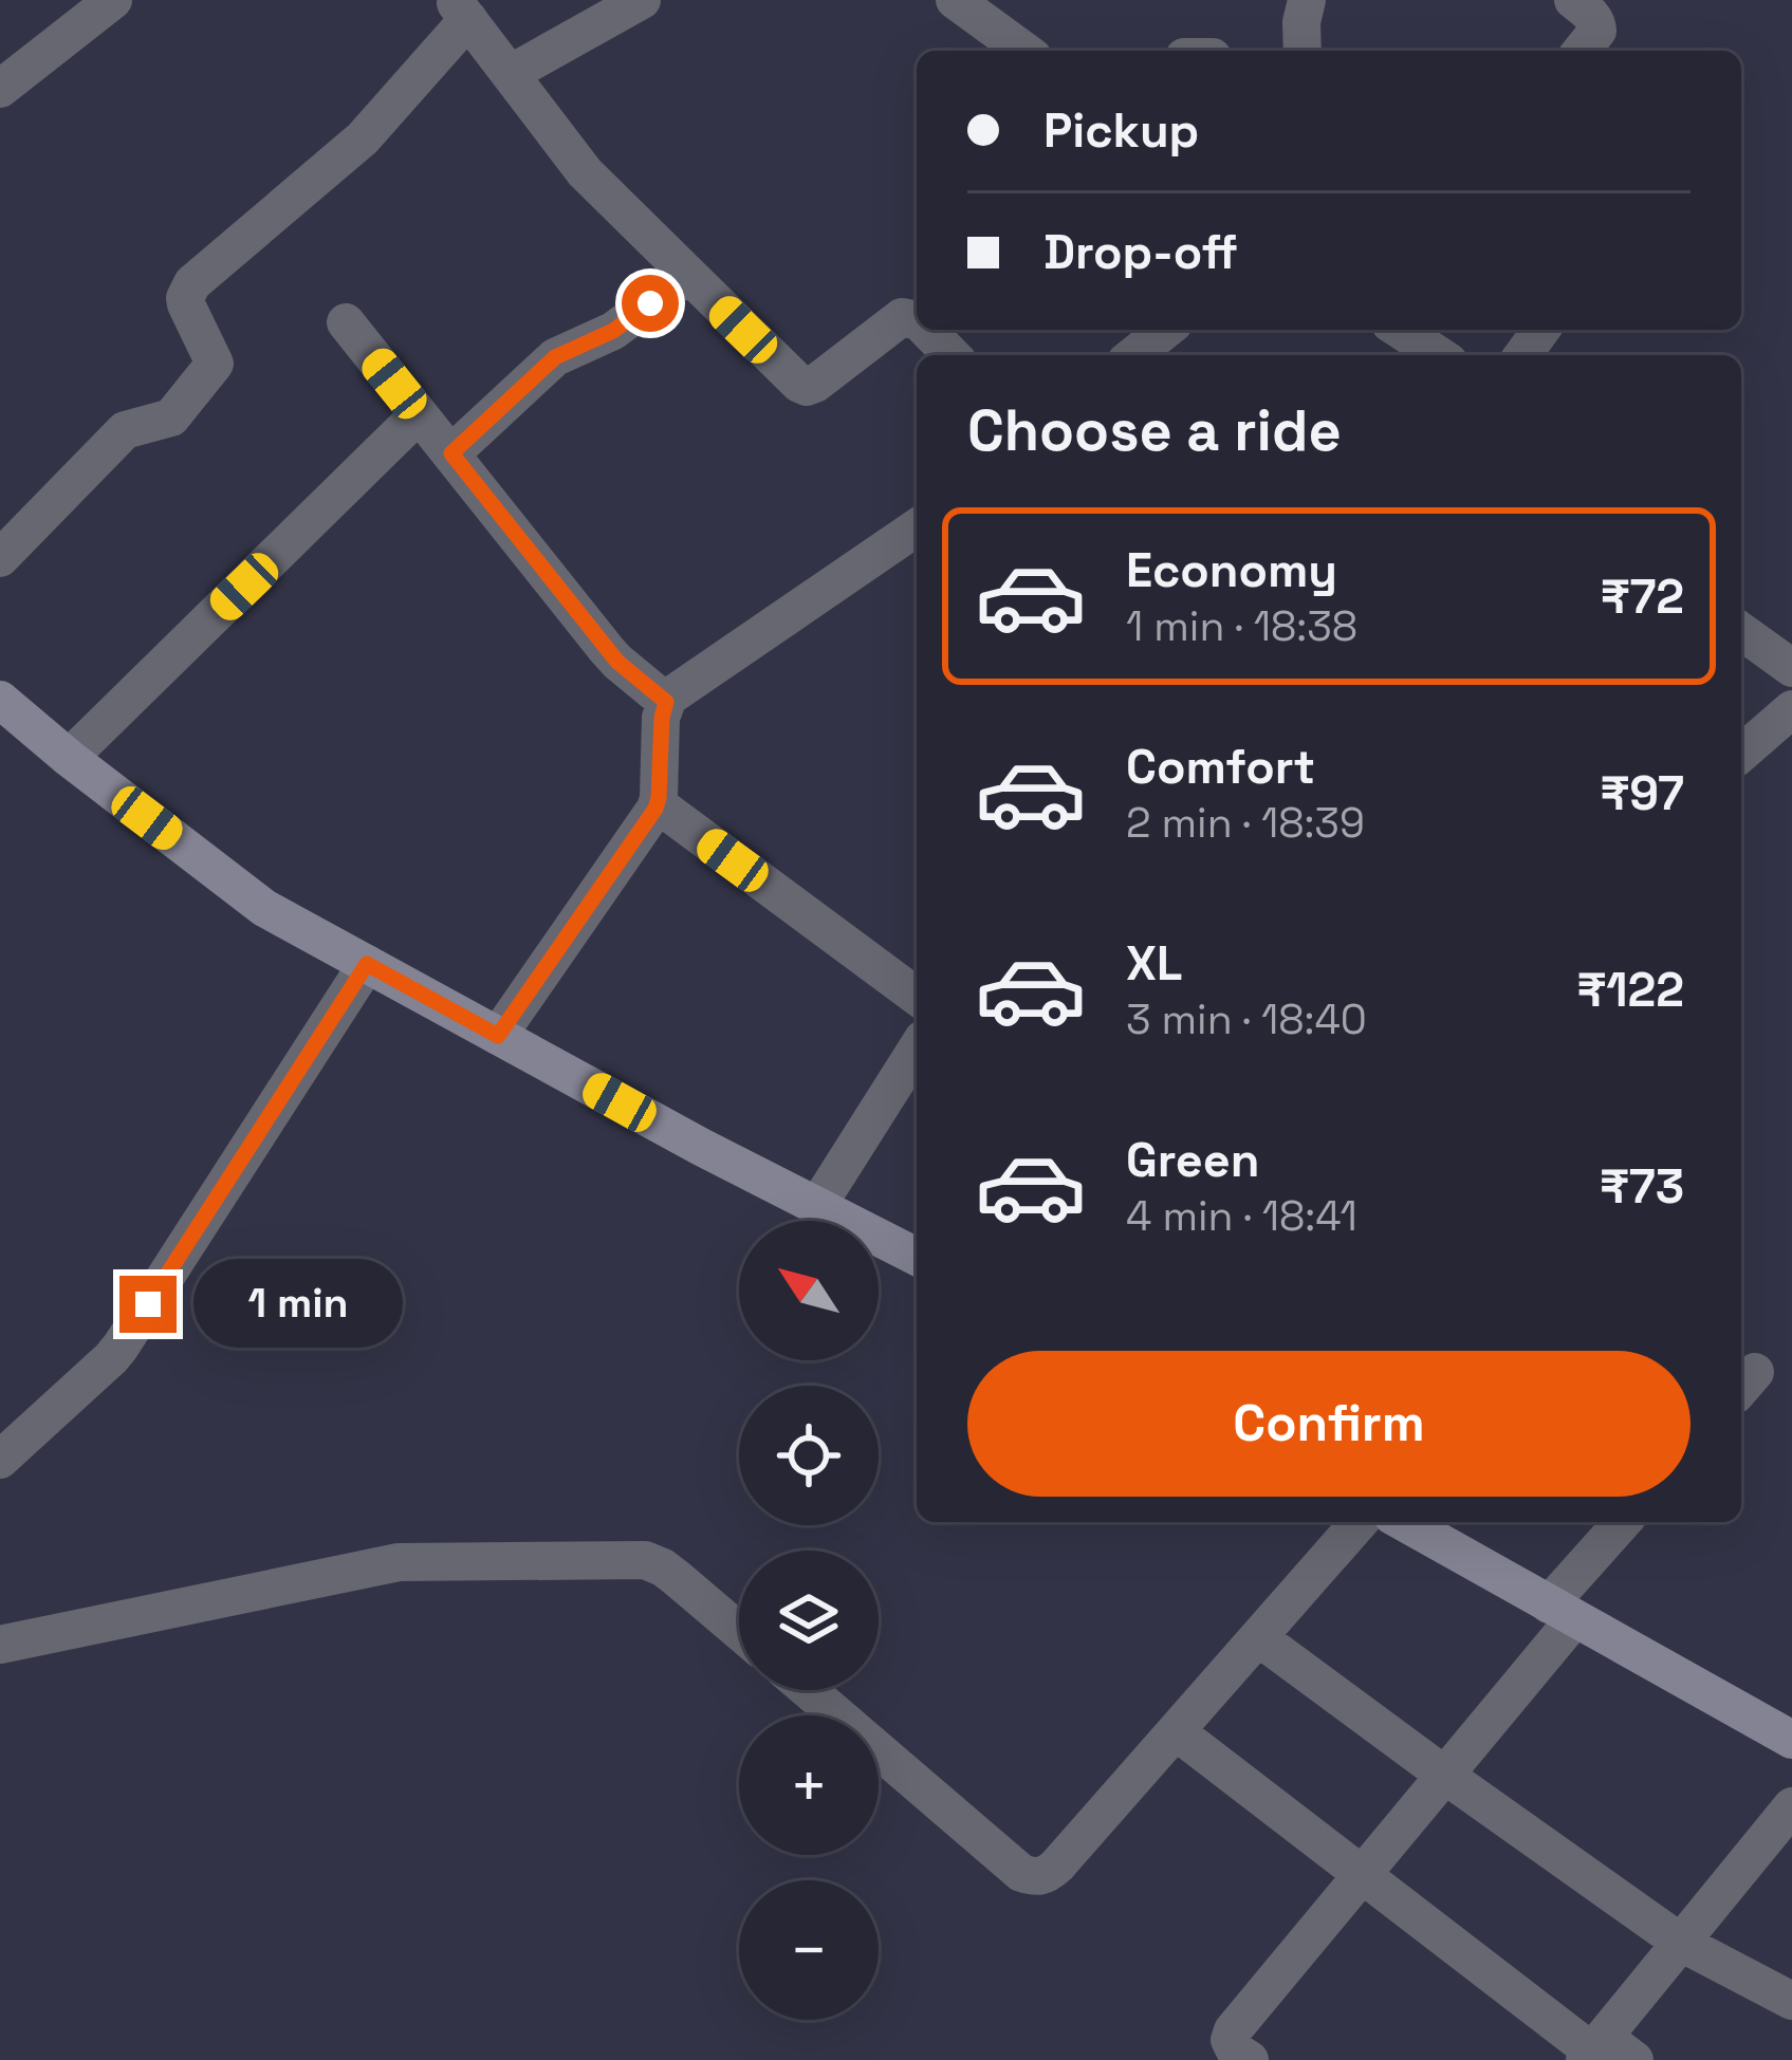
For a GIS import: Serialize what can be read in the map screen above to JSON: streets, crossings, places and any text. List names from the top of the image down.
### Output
{
  "north": "top left",
  "page": {
    "banner": ["Pickup", "Drop-off"],
    "heading": "Choose a ride",
    "list": [
      {
        "name": "Economy",
        "note": "1 min · 18:38",
        "value": "₹72"
      },
      {
        "name": "Comfort",
        "note": "2 min · 18:39",
        "value": "₹97"
      },
      {
        "name": "XL",
        "note": "3 min · 18:40",
        "value": "₹122"
      },
      {
        "name": "Green",
        "note": "4 min · 18:41",
        "value": "₹73"
      }
    ],
    "map_buttons": ["+", "−"],
    "bubble": "1 min",
    "buttons": "Confirm"
  }
}
